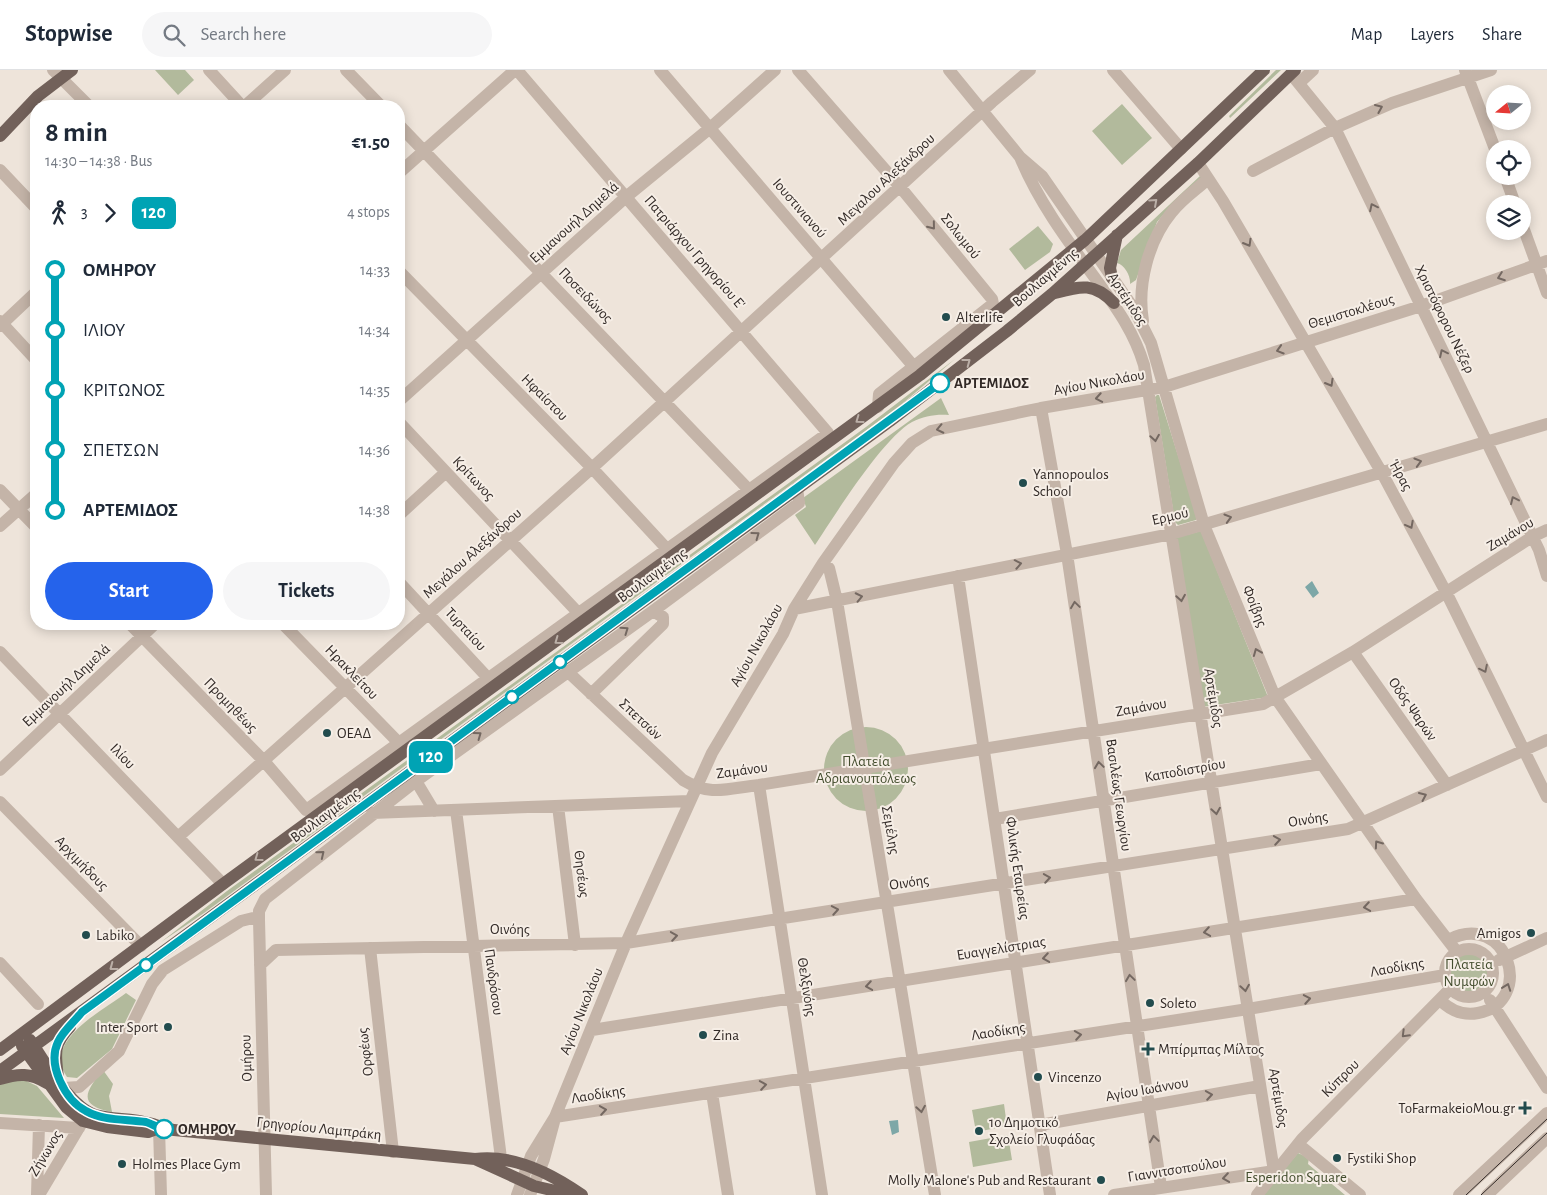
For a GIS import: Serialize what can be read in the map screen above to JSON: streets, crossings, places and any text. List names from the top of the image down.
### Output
{
  "streets": {
    "main road": ["Βουλιαγμένης", "Γρηγορίου Λαμπράκη"],
    "street": [
      "Μεγαλου Αλεξάνδρου",
      "Ιουστινιανού",
      "Εμμανουήλ Δημελά",
      "Σολωμού",
      "Πατριάρχου Γρηγορίου E'",
      "Ποσειδώνος",
      "Αρτέμιδος",
      "Θεμιστοκλέους",
      "Χριστόφορου Νέζερ",
      "Αγίου Νικολάου",
      "Ηφαίστου",
      "Ήρας",
      "Κρίτωνος",
      "Ερμού",
      "Ζαμάνου",
      "Μεγάλου Αλεξάνδρου",
      "Φοίβης",
      "Τυρταίου",
      "Ηρακλείτου",
      "Προμηθέως",
      "Οδóς Ψαρών",
      "Σπετσών",
      "Ιλίου",
      "Καποδιστρίου",
      "Βασιλέως Γεωργίου",
      "Οινόης",
      "Σεμέλης",
      "Αρχιμήδους",
      "Φιλικής Εταιρείας",
      "Θησέως",
      "Ευαγγελίστριας",
      "Λαοδίκης",
      "Πανδρόσου",
      "Θελξινόης",
      "Ορφέως",
      "Ομήρου",
      "Κύπρου",
      "Αγίου Ιωάννου",
      "Ζήνωνος",
      "Γιαννιτσοπούλου"
    ]
  },
  "crossings": [
    ["Μεγαλου Αλεξάνδρου", "Ιουστινιανού"],
    ["Μεγαλου Αλεξάνδρου", "Σολωμού"],
    ["Μεγαλου Αλεξάνδρου", "Πατριάρχου Γρηγορίου E'"],
    ["Μεγαλου Αλεξάνδρου", "Μεγάλου Αλεξάνδρου"],
    ["Ιουστινιανού", "Εμμανουήλ Δημελά"],
    ["Ιουστινιανού", "Σολωμού"],
    ["Εμμανουήλ Δημελά", "Πατριάρχου Γρηγορίου E'"],
    ["Εμμανουήλ Δημελά", "Ποσειδώνος"],
    ["Εμμανουήλ Δημελά", "Ηφαίστου"],
    ["Εμμανουήλ Δημελά", "Προμηθέως"],
    ["Εμμανουήλ Δημελά", "Ιλίου"],
    ["Σολωμού", "Βουλιαγμένης"],
    ["Πατριάρχου Γρηγορίου E'", "Ποσειδώνος"],
    ["Πατριάρχου Γρηγορίου E'", "Μεγάλου Αλεξάνδρου"],
    ["Βουλιαγμένης", "Αρτέμιδος"],
    ["Βουλιαγμένης", "Χριστόφορου Νέζερ"],
    ["Βουλιαγμένης", "Ήρας"],
    ["Βουλιαγμένης", "Κρίτωνος"],
    ["Βουλιαγμένης", "Φοίβης"],
    ["Βουλιαγμένης", "Ιλίου"],
    ["Βουλιαγμένης", "Αρχιμήδους"],
    ["Ποσειδώνος", "Μεγάλου Αλεξάνδρου"],
    ["Αρτέμιδος", "Αγίου Νικολάου"],
    ["Αρτέμιδος", "Ερμού"],
    ["Αρτέμιδος", "Ζαμάνου"],
    ["Αρτέμιδος", "Φοίβης"],
    ["Αρτέμιδος", "Καποδιστρίου"],
    ["Αρτέμιδος", "Οινόης"],
    ["Αρτέμιδος", "Ευαγγελίστριας"],
    ["Αρτέμιδος", "Λαοδίκης"],
    ["Αρτέμιδος", "Κύπρου"],
    ["Αρτέμιδος", "Αγίου Ιωάννου"],
    ["Αρτέμιδος", "Γιαννιτσοπούλου"],
    ["Θεμιστοκλέους", "Χριστόφορου Νέζερ"],
    ["Θεμιστοκλέους", "Αγίου Νικολάου"],
    ["Θεμιστοκλέους", "Ήρας"],
    ["Θεμιστοκλέους", "Φοίβης"],
    ["Χριστόφορου Νέζερ", "Ερμού"],
    ["Χριστόφορου Νέζερ", "Ζαμάνου"],
    ["Αγίου Νικολάου", "Ερμού"],
    ["Αγίου Νικολάου", "Ζαμάνου"],
    ["Αγίου Νικολάου", "Φοίβης"],
    ["Αγίου Νικολάου", "Σπετσών"],
    ["Αγίου Νικολάου", "Βασιλέως Γεωργίου"],
    ["Αγίου Νικολάου", "Οινόης"],
    ["Αγίου Νικολάου", "Σεμέλης"],
    ["Αγίου Νικολάου", "Ευαγγελίστριας"],
    ["Αγίου Νικολάου", "Λαοδίκης"],
    ["Αγίου Νικολάου", "Γρηγορίου Λαμπράκη"],
    ["Ηφαίστου", "Μεγάλου Αλεξάνδρου"],
    ["Ήρας", "Ερμού"],
    ["Ήρας", "Ζαμάνου"],
    ["Ήρας", "Οινόης"],
    ["Κρίτωνος", "Μεγάλου Αλεξάνδρου"],
    ["Ερμού", "Φοίβης"],
    ["Ερμού", "Βασιλέως Γεωργίου"],
    ["Ερμού", "Σεμέλης"],
    ["Ερμού", "Φιλικής Εταιρείας"],
    ["Ζαμάνου", "Φοίβης"],
    ["Ζαμάνου", "Οδóς Ψαρών"],
    ["Ζαμάνου", "Σπετσών"],
    ["Ζαμάνου", "Βασιλέως Γεωργίου"],
    ["Ζαμάνου", "Σεμέλης"],
    ["Ζαμάνου", "Φιλικής Εταιρείας"],
    ["Ζαμάνου", "Θελξινόης"],
    ["Μεγάλου Αλεξάνδρου", "Τυρταίου"],
    ["Μεγάλου Αλεξάνδρου", "Ηρακλείτου"],
    ["Μεγάλου Αλεξάνδρου", "Προμηθέως"],
    ["Μεγάλου Αλεξάνδρου", "Ιλίου"],
    ["Φοίβης", "Καποδιστρίου"],
    ["Φοίβης", "Οινόης"],
    ["Φοίβης", "Ευαγγελίστριας"],
    ["Φοίβης", "Λαοδίκης"],
    ["Φοίβης", "Κύπρου"],
    ["Ηρακλείτου", "Προμηθέως"],
    ["Οδóς Ψαρών", "Οινόης"],
    ["Καποδιστρίου", "Βασιλέως Γεωργίου"],
    ["Καποδιστρίου", "Φιλικής Εταιρείας"],
    ["Βασιλέως Γεωργίου", "Οινόης"],
    ["Βασιλέως Γεωργίου", "Ευαγγελίστριας"],
    ["Βασιλέως Γεωργίου", "Λαοδίκης"],
    ["Βασιλέως Γεωργίου", "Αγίου Ιωάννου"],
    ["Βασιλέως Γεωργίου", "Γιαννιτσοπούλου"],
    ["Οινόης", "Σεμέλης"],
    ["Οινόης", "Φιλικής Εταιρείας"],
    ["Οινόης", "Θησέως"],
    ["Οινόης", "Πανδρόσου"],
    ["Οινόης", "Θελξινόης"],
    ["Οινόης", "Ορφέως"],
    ["Οινόης", "Ομήρου"],
    ["Σεμέλης", "Ευαγγελίστριας"],
    ["Σεμέλης", "Λαοδίκης"],
    ["Φιλικής Εταιρείας", "Ευαγγελίστριας"],
    ["Φιλικής Εταιρείας", "Λαοδίκης"],
    ["Φιλικής Εταιρείας", "Αγίου Ιωάννου"],
    ["Ευαγγελίστριας", "Θελξινόης"],
    ["Λαοδίκης", "Θελξινόης"],
    ["Λαοδίκης", "Κύπρου"],
    ["Πανδρόσου", "Γρηγορίου Λαμπράκη"],
    ["Ορφέως", "Γρηγορίου Λαμπράκη"],
    ["Ομήρου", "Γρηγορίου Λαμπράκη"],
    ["Κύπρου", "Γιαννιτσοπούλου"],
    ["Γρηγορίου Λαμπράκη", "Ζήνωνος"]
  ],
  "one_way": [
    "Αρτέμιδος",
    "Θεμιστοκλέους",
    "Χριστόφορου Νέζερ",
    "Ήρας",
    "Ερμού",
    "Βασιλέως Γεωργίου",
    "Οινόης",
    "Ευαγγελίστριας",
    "Λαοδίκης",
    "Κύπρου",
    "Αγίου Ιωάννου",
    "Γιαννιτσοπούλου"
  ],
  "parks": ["Πλατεία Αδριανουπόλεως", "Πλατεία Νυμφών", "Esperidon Square"],
  "places": {
    "other": [
      "Alterlife",
      "ΑΡΤΕΜΙΔΟΣ",
      "Yannopoulos School",
      "ΟΕΑΔ",
      "Amigos",
      "Labiko",
      "Soleto",
      "Inter Sport",
      "Zina",
      "Vincenzo",
      "ΟΜΗΡΟΥ",
      "1ο Δημοτικό Σχολείο Γλυφάδας",
      "Fystiki Shop",
      "Holmes Place Gym",
      "Molly Malone's Pub and Restaurant"
    ],
    "health": ["Μπίρμπας Μίλτος", "ToFarmakeioMou.gr"]
  },
  "lines": ["bus line 120"],
  "north": "left",
  "page": {
    "header": "Stopwise",
    "search": "Search here",
    "nav": ["Map", "Layers", "Share"],
    "on_map": "120",
    "heading": ["8 min", "14:30 – 14:38 · Bus", "€1.50"],
    "legs": ["3", "120", "4 stops"],
    "list": [
      {
        "name": "ΟΜΗΡΟΥ",
        "value": "14:33"
      },
      {
        "name": "ΙΛΙΟΥ",
        "value": "14:34"
      },
      {
        "name": "ΚΡΙΤΩΝΟΣ",
        "value": "14:35"
      },
      {
        "name": "ΣΠΕΤΣΩΝ",
        "value": "14:36"
      },
      {
        "name": "ΑΡΤΕΜΙΔΟΣ",
        "value": "14:38"
      }
    ],
    "buttons": ["Start", "Tickets"]
  }
}
